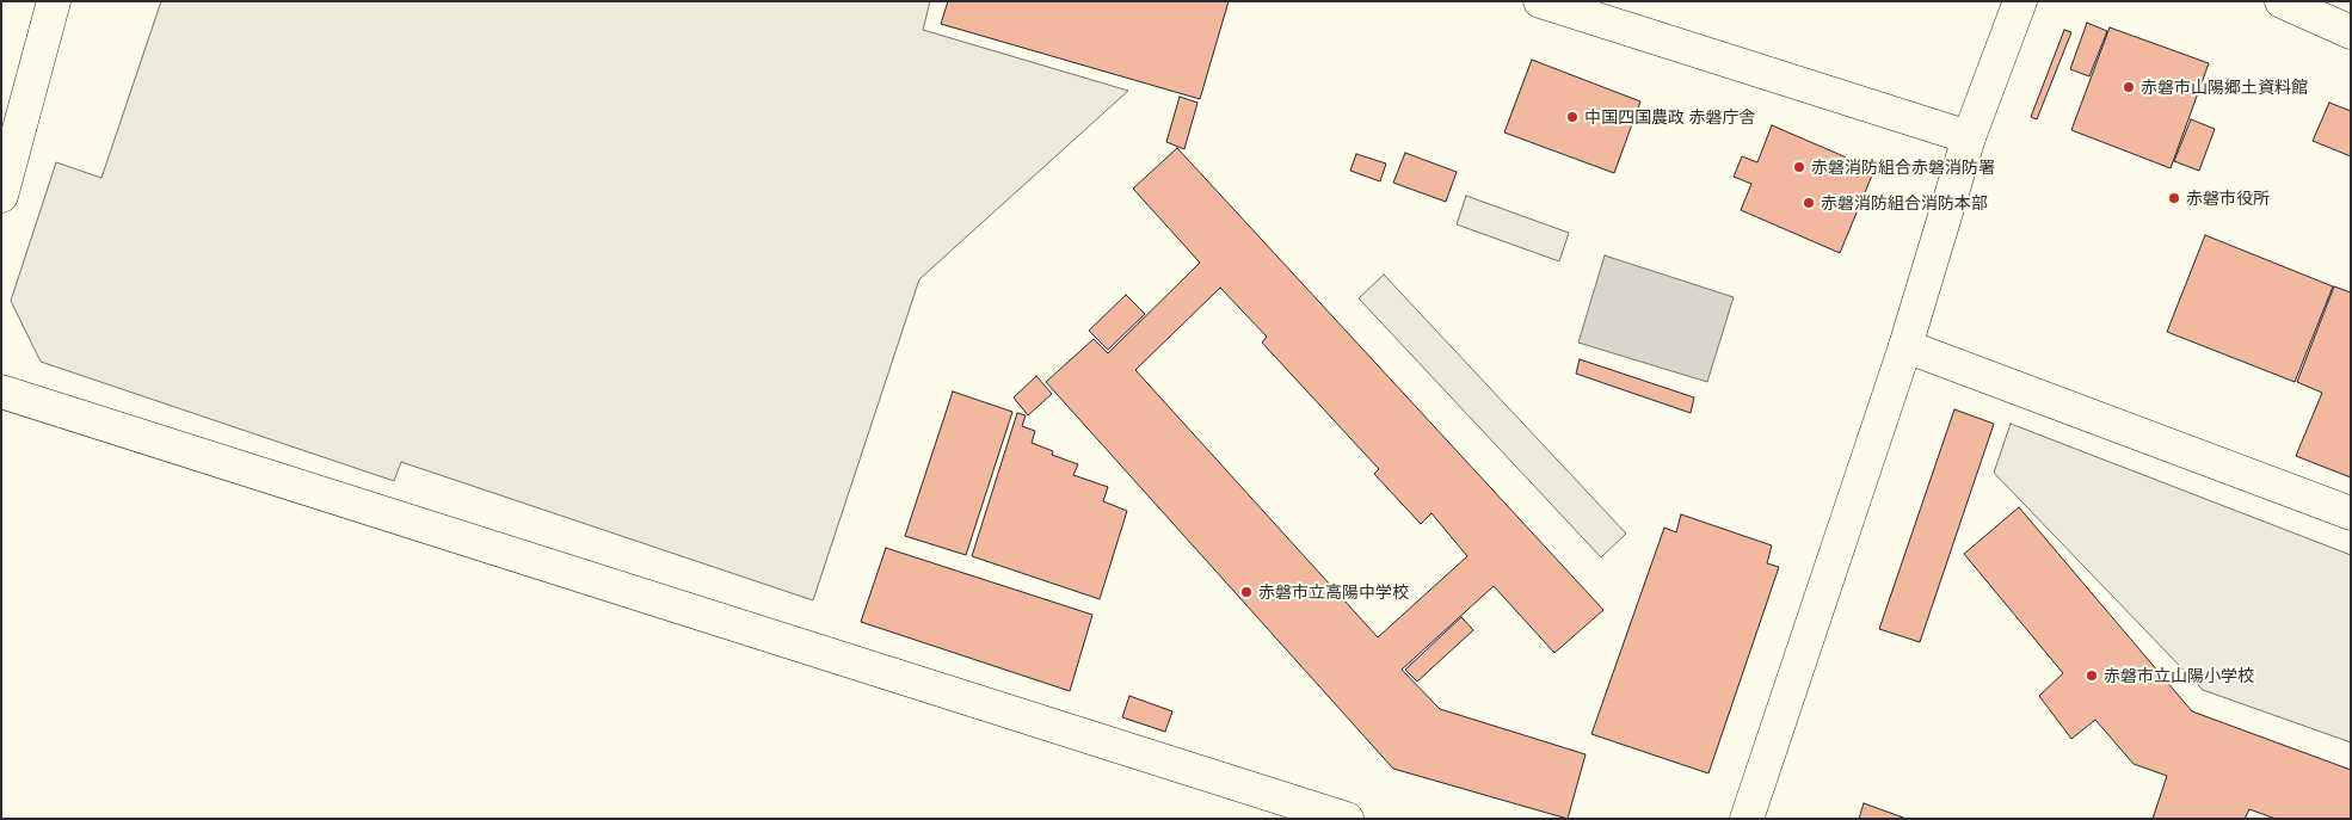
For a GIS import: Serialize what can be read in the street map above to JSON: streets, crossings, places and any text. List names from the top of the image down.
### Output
{
  "places": [
    "赤磐市山陽郷土資料館",
    "中国四国農政 赤磐庁舎",
    "赤磐消防組合赤磐消防署",
    "赤磐市役所",
    "赤磐消防組合消防本部",
    "赤磐市立高陽中学校",
    "赤磐市立山陽小学校"
  ]
}
